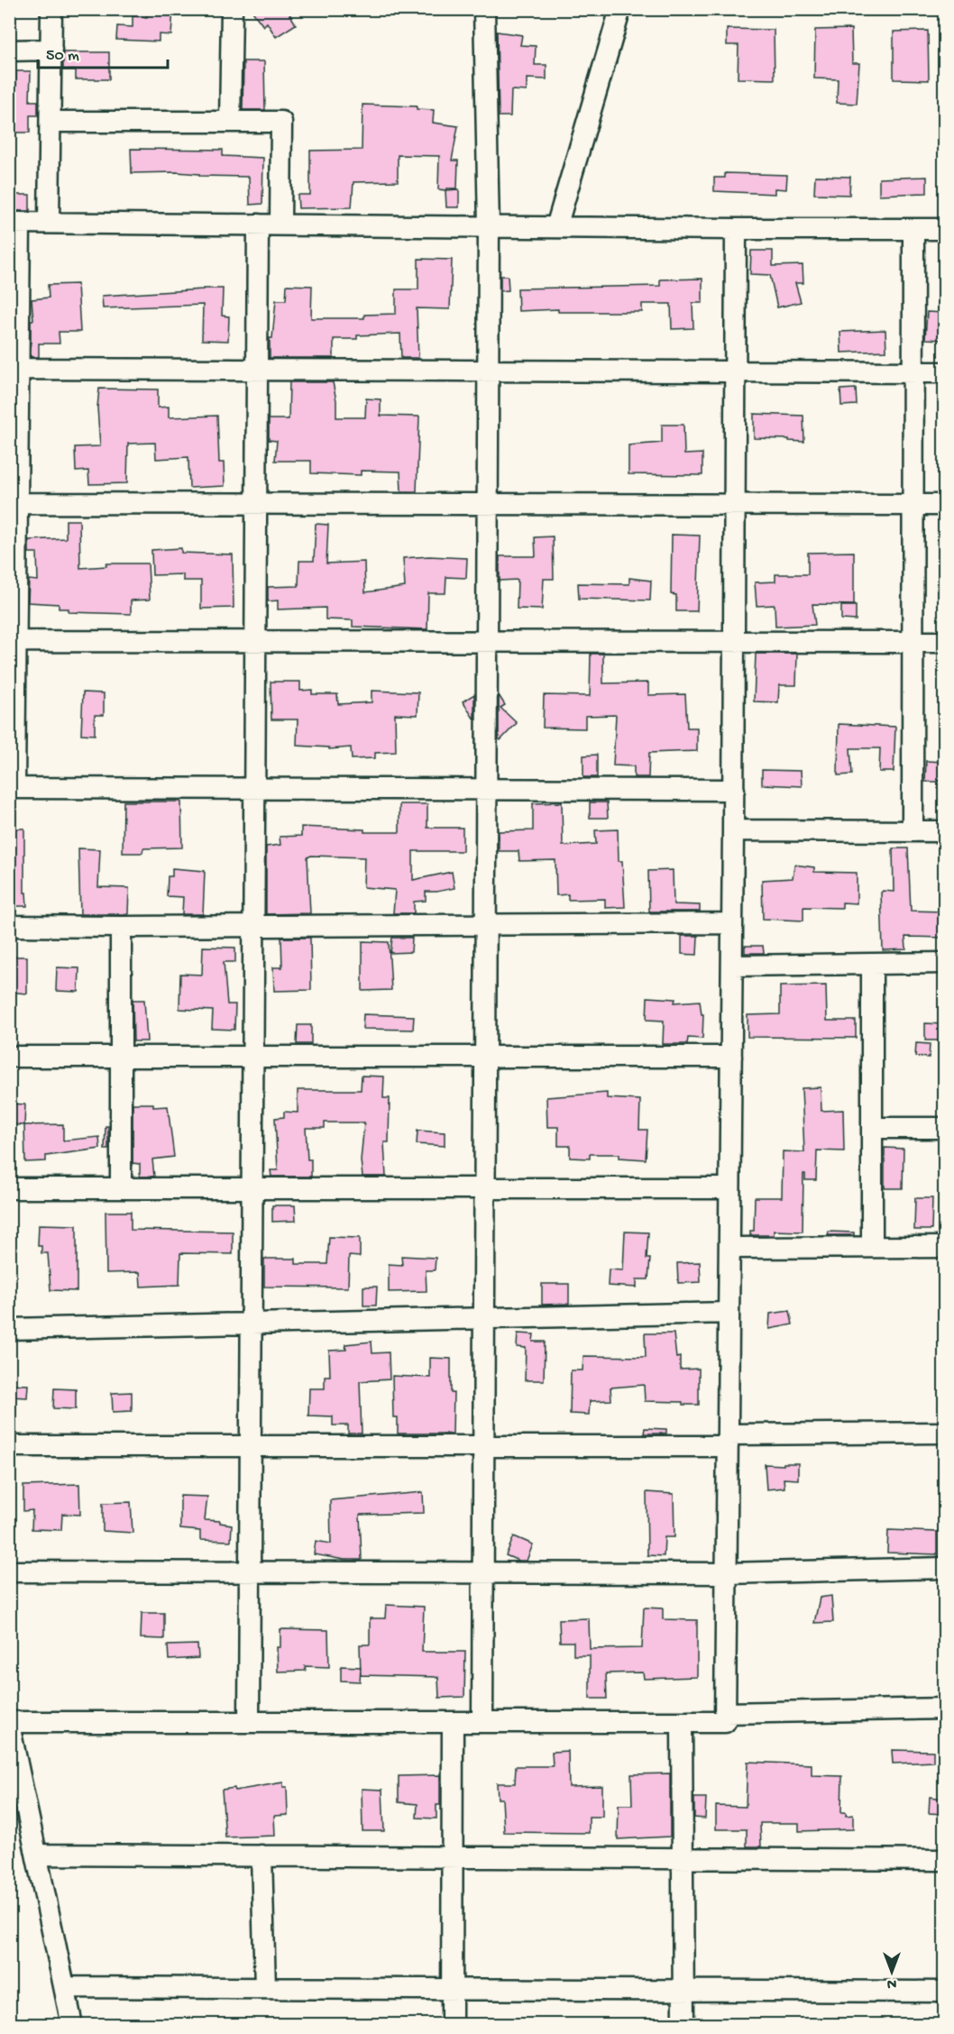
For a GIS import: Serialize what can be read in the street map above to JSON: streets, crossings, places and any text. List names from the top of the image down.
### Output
{
  "scale_bar": "50 m",
  "north": "bottom"
}
